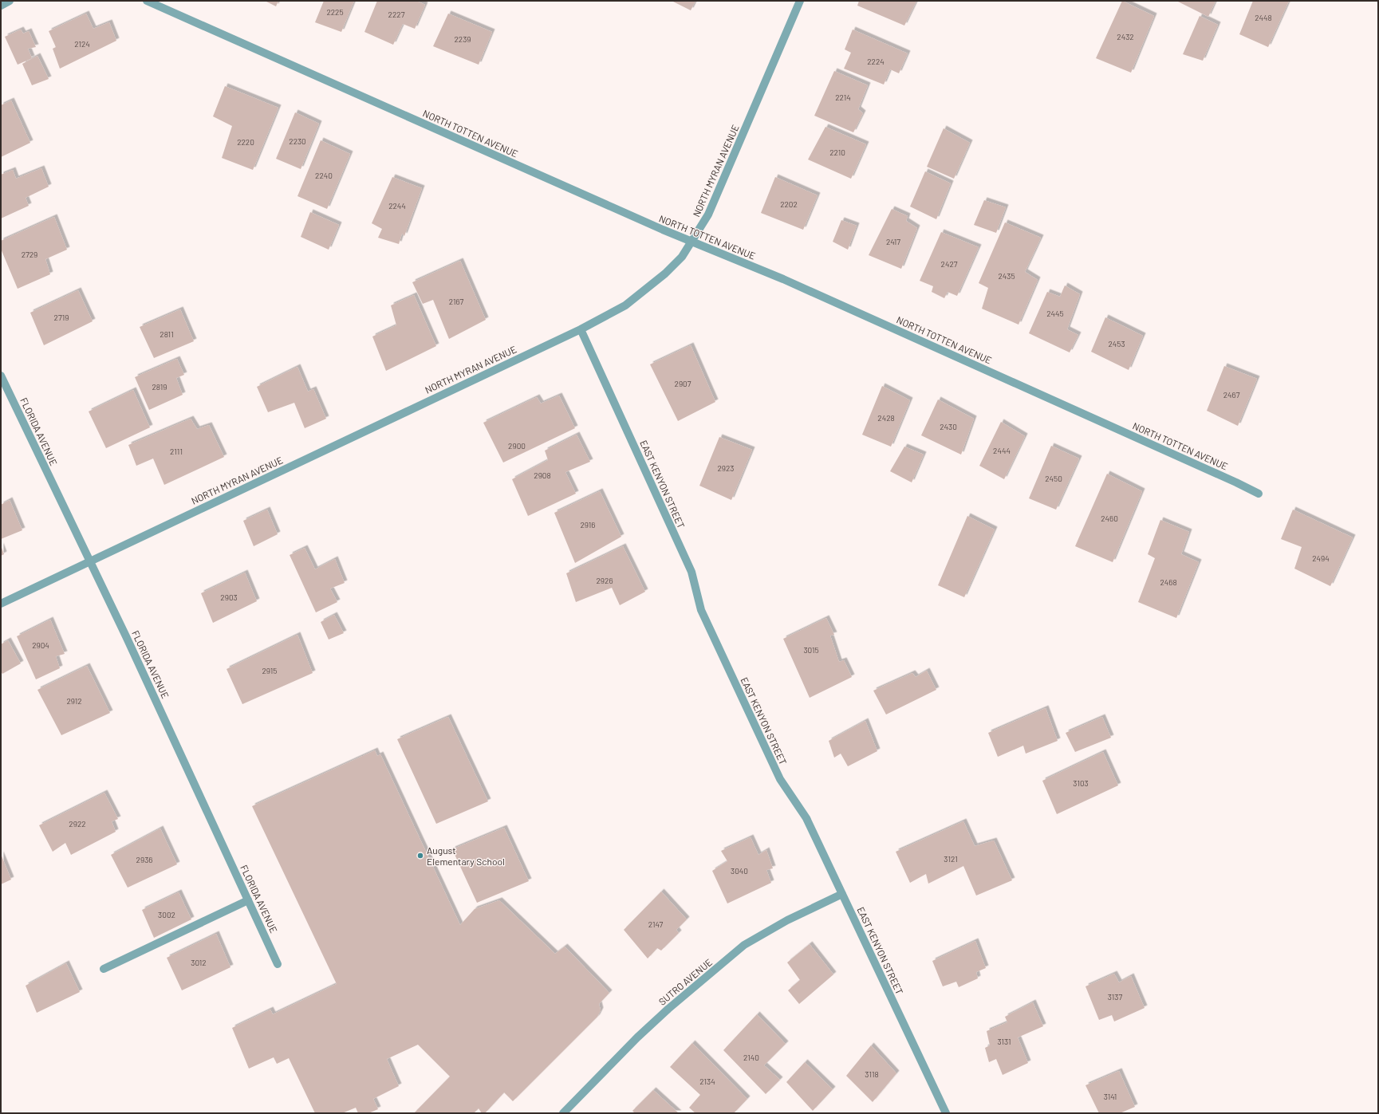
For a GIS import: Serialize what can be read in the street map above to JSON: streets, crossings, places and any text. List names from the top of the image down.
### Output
{
  "streets": {
    "street": [
      "NORTH TOTTEN AVENUE",
      "NORTH MYRAN AVENUE",
      "FLORIDA AVENUE",
      "EAST KENYON STREET",
      "SUTRO AVENUE"
    ]
  },
  "crossings": [
    ["NORTH TOTTEN AVENUE", "NORTH MYRAN AVENUE"],
    ["NORTH MYRAN AVENUE", "FLORIDA AVENUE"],
    ["NORTH MYRAN AVENUE", "EAST KENYON STREET"],
    ["EAST KENYON STREET", "SUTRO AVENUE"]
  ],
  "places": ["August Elementary School"],
  "house_numbers": [
    "2225",
    "2227",
    "2448",
    "2432",
    "2239",
    "2124",
    "2224",
    "2214",
    "2230",
    "2220",
    "2210",
    "2240",
    "2202",
    "2244",
    "2417",
    "2729",
    "2427",
    "2435",
    "2167",
    "2445",
    "2719",
    "2811",
    "2453",
    "2907",
    "2819",
    "2467",
    "2428",
    "2430",
    "2900",
    "2444",
    "2111",
    "2923",
    "2908",
    "2450",
    "2460",
    "2916",
    "2494",
    "2926",
    "2468",
    "2903",
    "2904",
    "3015",
    "2915",
    "2912",
    "3103",
    "2922",
    "3121",
    "2936",
    "3040",
    "3002",
    "2147",
    "3012",
    "3137",
    "3131",
    "2140",
    "3118",
    "2134",
    "3141"
  ]
}
